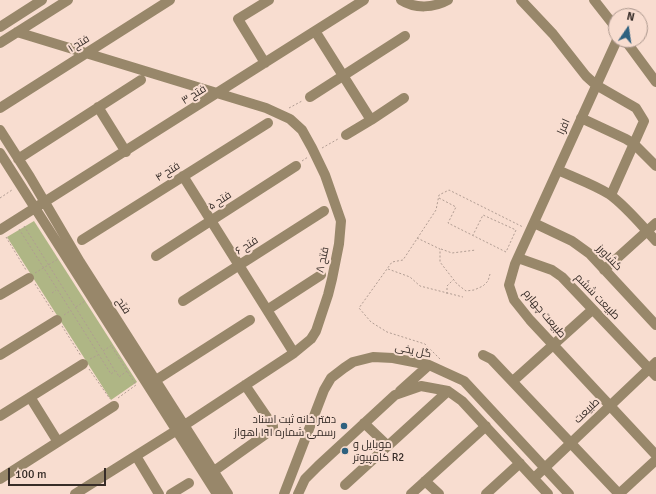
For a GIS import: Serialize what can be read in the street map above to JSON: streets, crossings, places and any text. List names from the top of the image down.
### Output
{
  "streets": {
    "street": [
      "فتح ۱",
      "فتح ۳",
      "افرا",
      "فتح ۴",
      "فتح ۵",
      "فتح ۶",
      "کشاورز",
      "فتح ۸",
      "طبیعت ششم",
      "فتح",
      "طبیعت چهارم",
      "گل یخی",
      "طبیعت"
    ]
  },
  "crossings": [
    ["فتح ۱", "فتح ۸"],
    ["فتح ۳", "فتح ۸"],
    ["فتح ۳", "فتح"],
    ["افرا", "کشاورز"],
    ["افرا", "طبیعت چهارم"],
    ["کشاورز", "طبیعت چهارم"],
    ["فتح ۸", "فتح"],
    ["طبیعت ششم", "طبیعت چهارم"],
    ["طبیعت ششم", "طبیعت"],
    ["طبیعت چهارم", "طبیعت"],
    ["گل یخی", "طبیعت"]
  ],
  "places": ["دفتر خانه ثبت اسناد رسمی شماره ۱۹۱ اهواز", "موبایل و کامپیوتر R2"],
  "scale_bar": "100 m",
  "north": "top"
}
